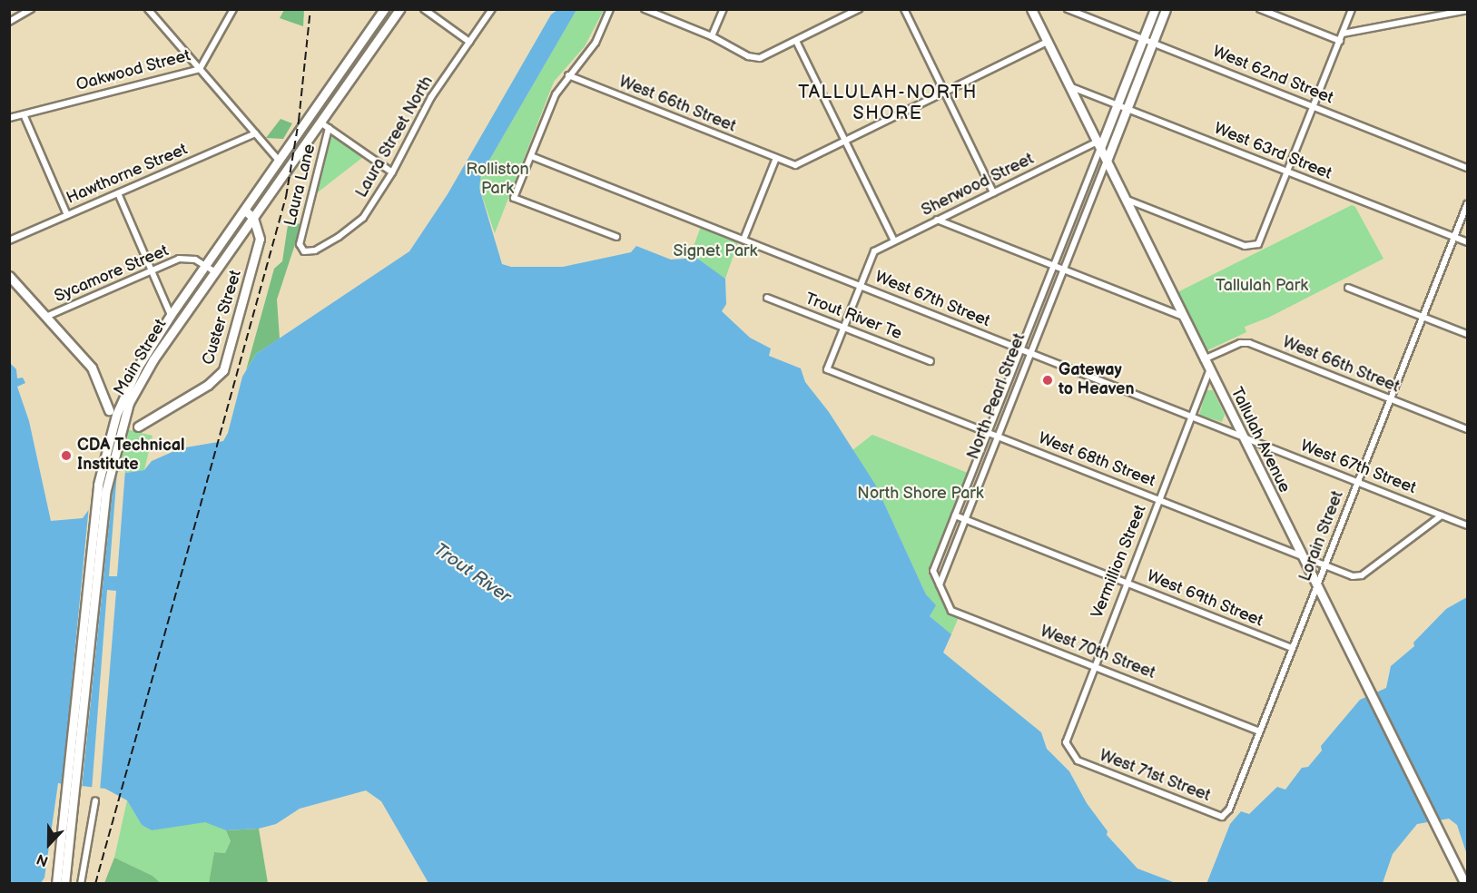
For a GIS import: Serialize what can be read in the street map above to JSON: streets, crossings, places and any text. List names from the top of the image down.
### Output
{
  "streets": {
    "main road": [
      "Custer Street",
      "Main Street",
      "North Pearl Street",
      "Tallulah Avenue"
    ],
    "street": [
      "Oakwood Street",
      "West 62nd Street",
      "West 66th Street",
      "Laura Street North",
      "West 63rd Street",
      "Hawthorne Street",
      "Laura Lane",
      "Sherwood Street",
      "Sycamore Street",
      "West 67th Street",
      "Trout River Te",
      "West 68th Street",
      "Lorain Street",
      "Vermillion Street",
      "West 69th Street",
      "West 70th Street",
      "West 71st Street"
    ]
  },
  "crossings": [
    ["West 62nd Street", "North Pearl Street"],
    ["West 66th Street", "Tallulah Avenue"],
    ["West 66th Street", "Lorain Street"],
    ["Laura Street North", "Laura Lane"],
    ["West 63rd Street", "North Pearl Street"],
    ["West 63rd Street", "Tallulah Avenue"],
    ["West 63rd Street", "Lorain Street"],
    ["Sherwood Street", "West 67th Street"],
    ["Sherwood Street", "North Pearl Street"],
    ["Sherwood Street", "Tallulah Avenue"],
    ["Sycamore Street", "Main Street"],
    ["West 67th Street", "North Pearl Street"],
    ["West 67th Street", "Tallulah Avenue"],
    ["West 67th Street", "West 68th Street"],
    ["West 67th Street", "Lorain Street"],
    ["West 67th Street", "Vermillion Street"],
    ["Trout River Te", "West 68th Street"],
    ["Custer Street", "Main Street"],
    ["North Pearl Street", "Tallulah Avenue"],
    ["North Pearl Street", "West 68th Street"],
    ["North Pearl Street", "West 69th Street"],
    ["North Pearl Street", "West 70th Street"],
    ["Tallulah Avenue", "West 68th Street"],
    ["Tallulah Avenue", "Lorain Street"],
    ["Tallulah Avenue", "Vermillion Street"],
    ["West 68th Street", "Lorain Street"],
    ["West 68th Street", "Vermillion Street"],
    ["Lorain Street", "West 69th Street"],
    ["Lorain Street", "West 70th Street"],
    ["Lorain Street", "West 71st Street"],
    ["Vermillion Street", "West 69th Street"],
    ["Vermillion Street", "West 70th Street"],
    ["Vermillion Street", "West 71st Street"]
  ],
  "districts": ["TALLULAH-NORTH SHORE"],
  "water": ["Trout River"],
  "parks": [
    "Rolliston Park",
    "Signet Park",
    "Tallulah Park",
    "North Shore Park"
  ],
  "places": ["Gateway to Heaven", "CDA Technical Institute"],
  "north": "bottom"
}
